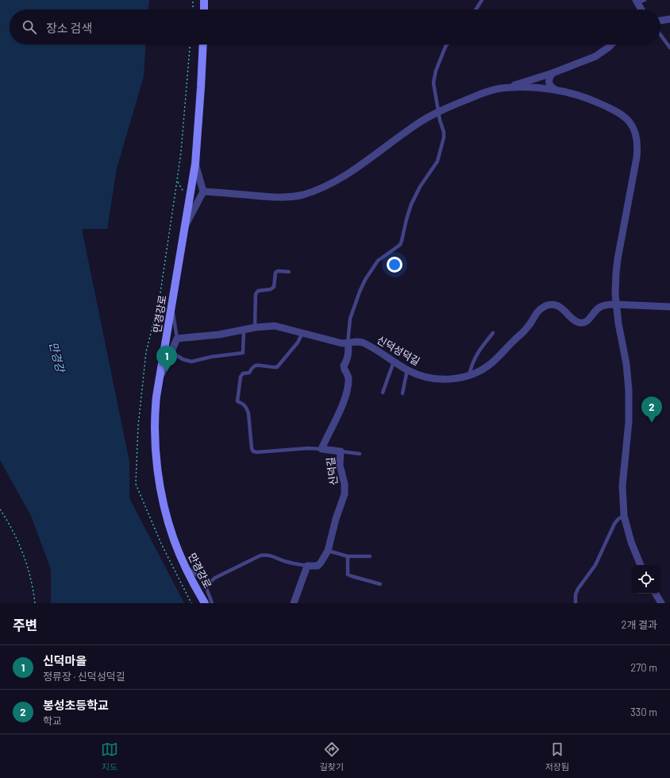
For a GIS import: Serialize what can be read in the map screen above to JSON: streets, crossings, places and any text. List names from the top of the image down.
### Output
{
  "streets": {
    "street": ["만경강로", "신덕성덕길", "신덕길"]
  },
  "crossings": [
    ["신덕성덕길", "신덕길"]
  ],
  "water": ["만경강"],
  "page": {
    "search": "장소 검색",
    "pins": ["1", "2"],
    "heading": ["주변", "2개 결과"],
    "list": [
      {
        "mark": "1",
        "name": "신덕마을",
        "note": "정류장 · 신덕성덕길",
        "value": "270 m"
      },
      {
        "mark": "2",
        "name": "봉성초등학교",
        "note": "학교",
        "value": "330 m"
      }
    ],
    "nav": ["지도", "길찾기", "저장됨"]
  }
}
